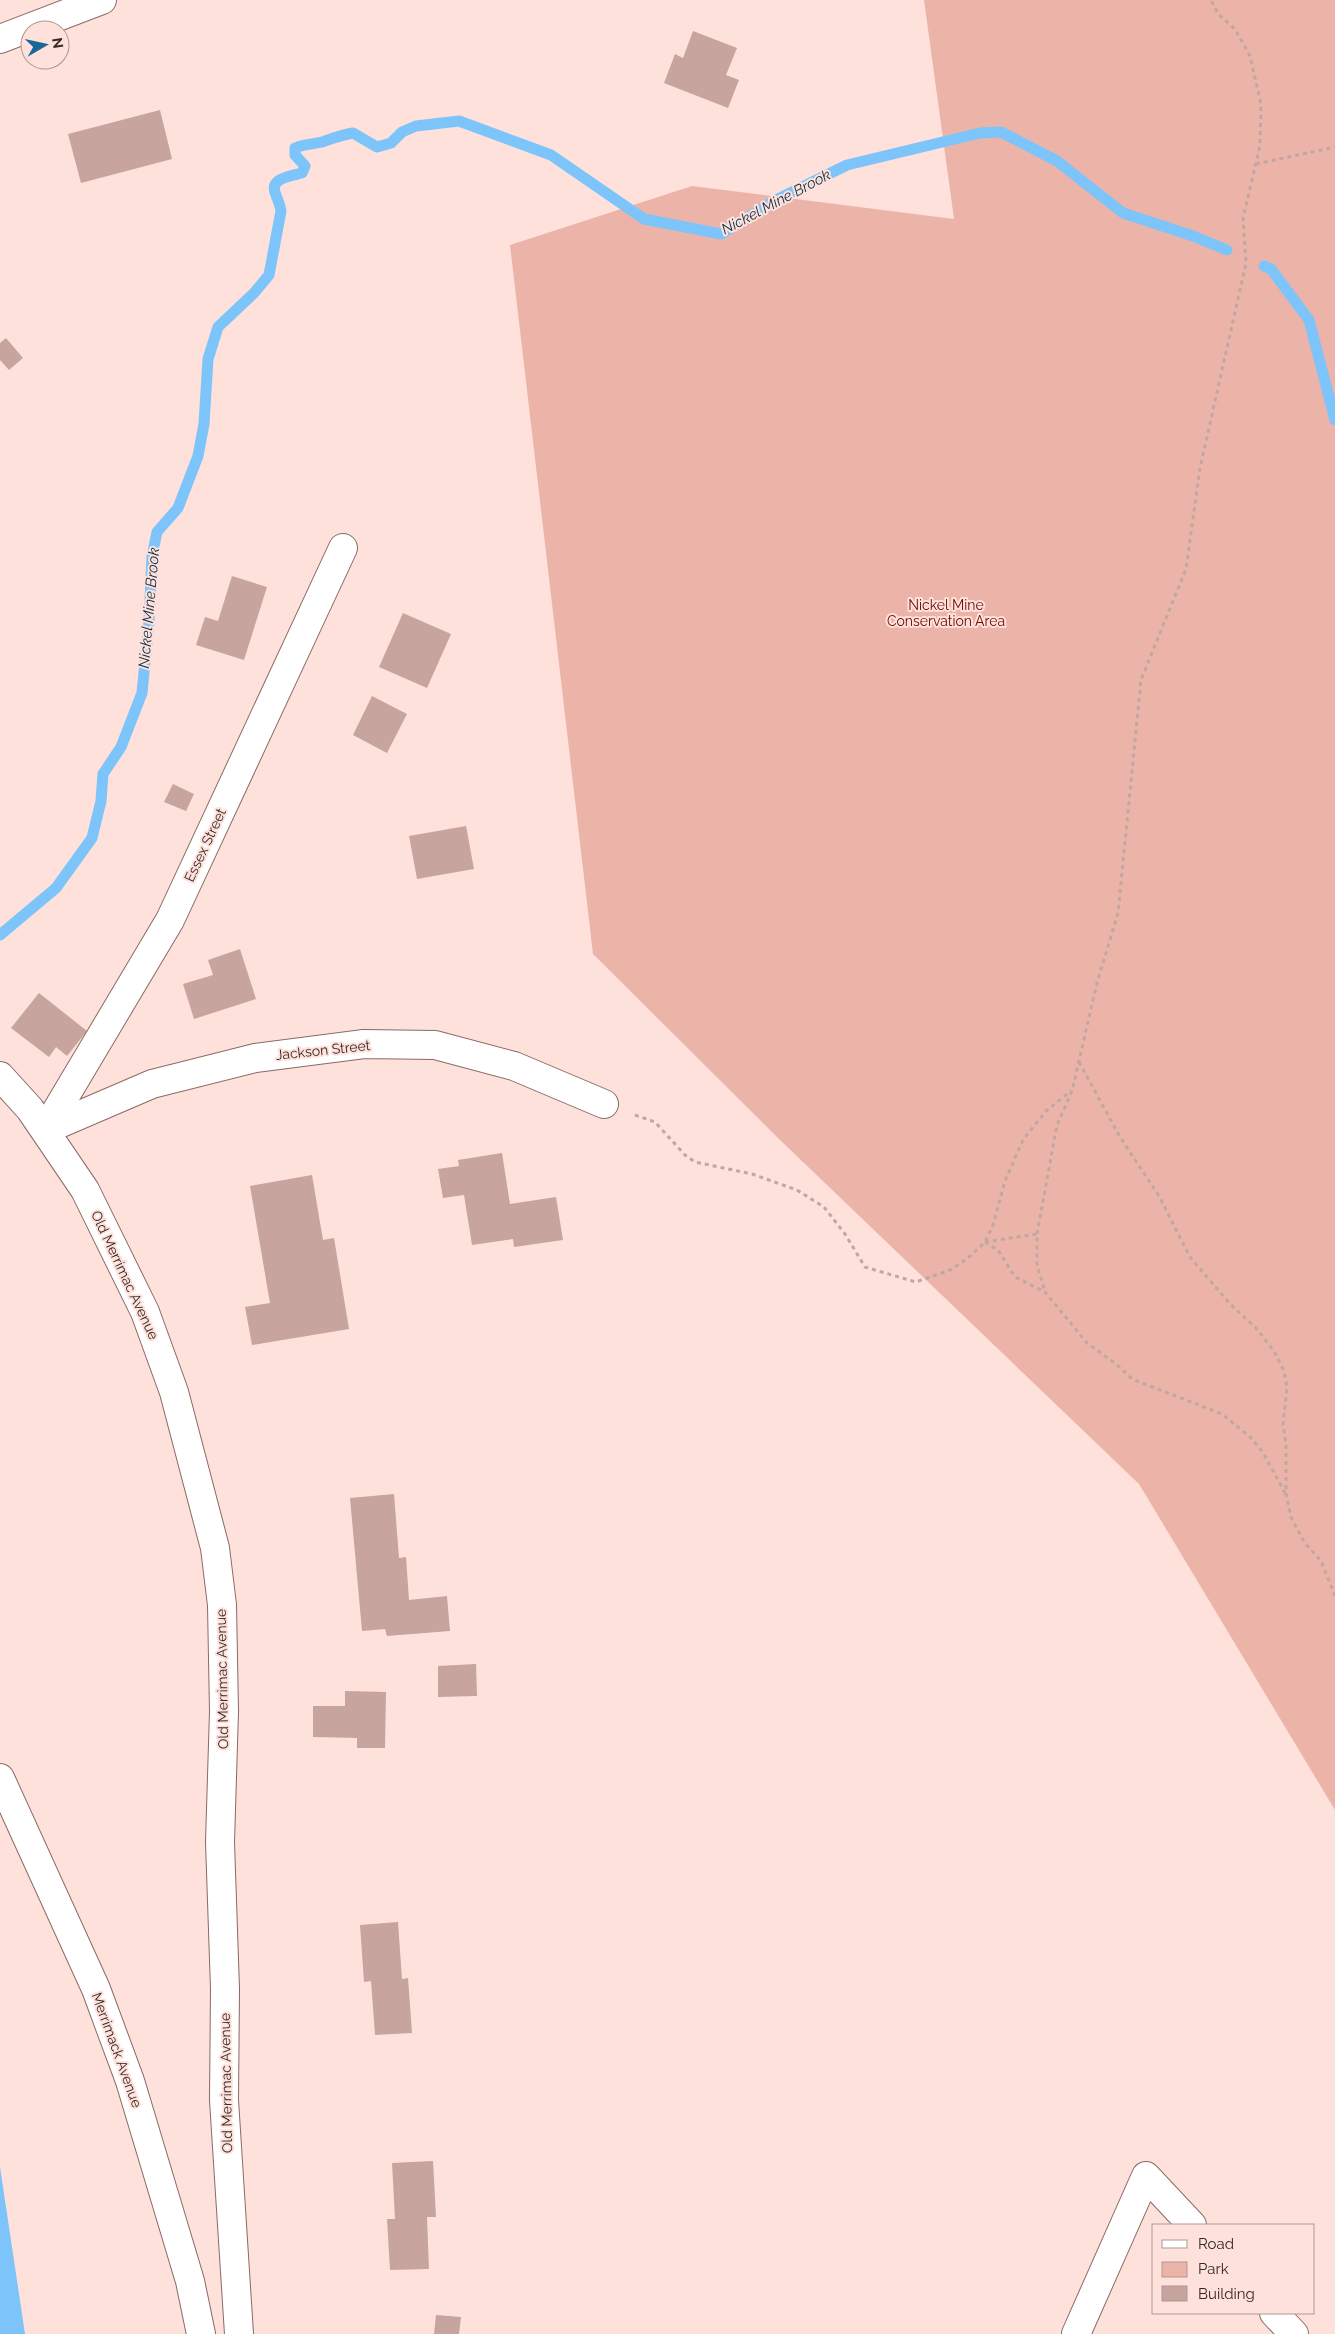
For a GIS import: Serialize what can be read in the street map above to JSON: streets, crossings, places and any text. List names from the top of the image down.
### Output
{
  "streets": {
    "street": [
      "Essex Street",
      "Jackson Street",
      "Old Merrimac Avenue",
      "Merrimack Avenue"
    ]
  },
  "crossings": [
    ["Essex Street", "Jackson Street"],
    ["Essex Street", "Old Merrimac Avenue"],
    ["Jackson Street", "Old Merrimac Avenue"]
  ],
  "water": ["Nickel Mine Brook"],
  "parks": ["Nickel Mine Conservation Area"],
  "legend": ["Road", "Park", "Building"],
  "north": "right"
}
